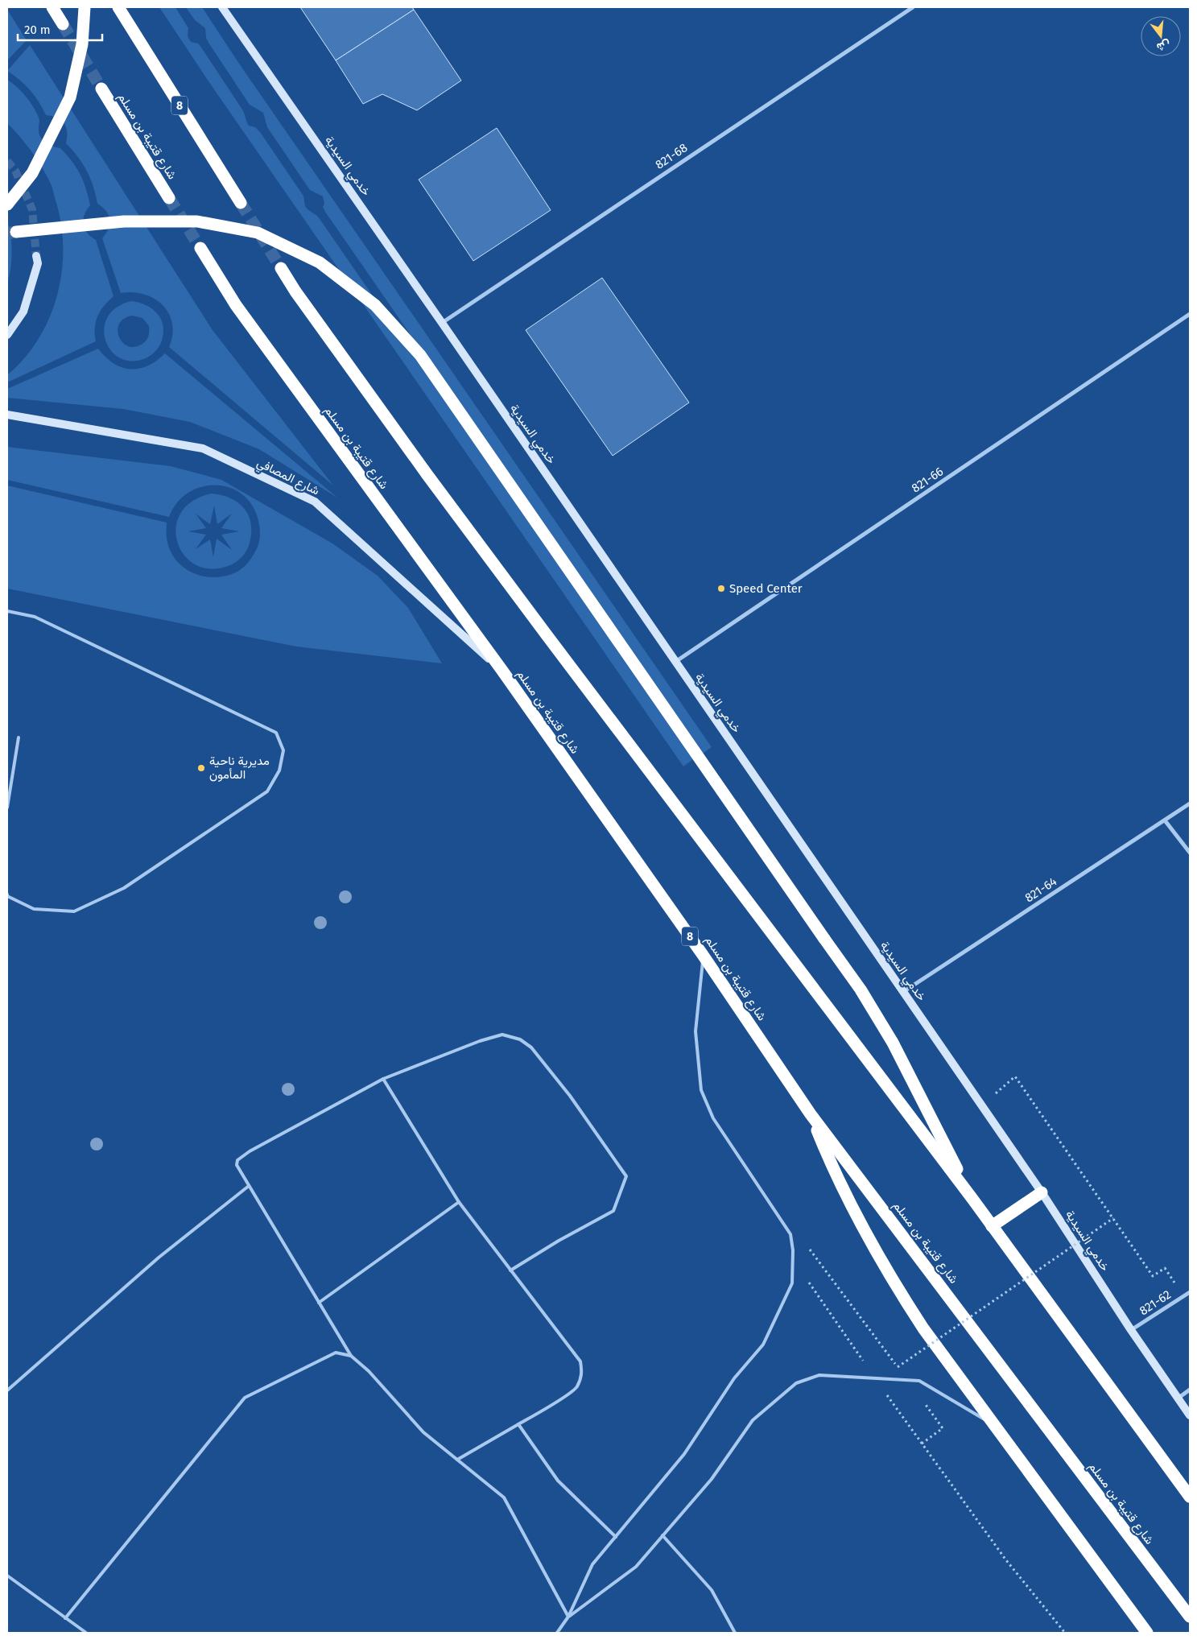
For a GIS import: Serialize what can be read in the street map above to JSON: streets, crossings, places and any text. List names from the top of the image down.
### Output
{
  "streets": {
    "highway": ["8", "شارع قتيبة بن مسلم"],
    "street": [
      "821-68",
      "خدمي السيدية",
      "شارع المصافي",
      "821-66",
      "821-64",
      "821-62"
    ]
  },
  "crossings": [
    ["شارع قتيبة بن مسلم", "شارع المصافي"],
    ["821-68", "خدمي السيدية"],
    ["خدمي السيدية", "821-66"],
    ["خدمي السيدية", "821-64"],
    ["خدمي السيدية", "821-62"]
  ],
  "places": ["Speed Center", "مديرية ناحية المأمون"],
  "scale_bar": "20 m",
  "north": "bottom"
}
